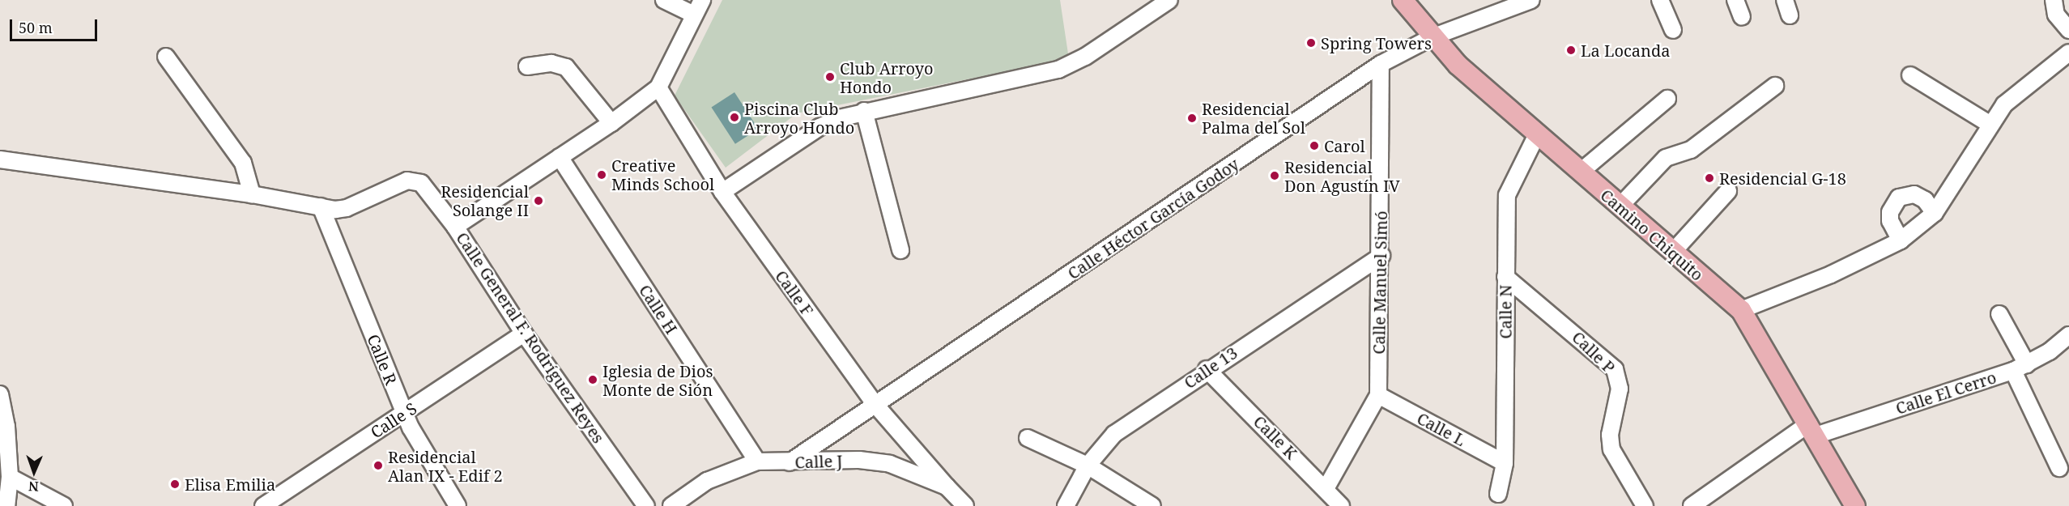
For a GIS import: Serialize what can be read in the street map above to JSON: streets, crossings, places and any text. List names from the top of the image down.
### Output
{
  "streets": {
    "main road": ["Camino Chiquito"],
    "street": [
      "Calle Héctor García Godoy",
      "Calle Manuel Simó",
      "Calle F",
      "Calle H",
      "Calle N",
      "Calle General F. Rodríguez Reyes",
      "Calle P",
      "Calle R",
      "Calle 13",
      "Calle El Cerro",
      "Calle S",
      "Calle L",
      "Calle K",
      "Calle J"
    ]
  },
  "crossings": [
    ["Calle Héctor García Godoy", "Camino Chiquito"],
    ["Calle Héctor García Godoy", "Calle Manuel Simó"],
    ["Calle Héctor García Godoy", "Calle F"],
    ["Calle Héctor García Godoy", "Calle J"],
    ["Camino Chiquito", "Calle N"],
    ["Camino Chiquito", "Calle El Cerro"],
    ["Calle Manuel Simó", "Calle 13"],
    ["Calle Manuel Simó", "Calle L"],
    ["Calle Manuel Simó", "Calle K"],
    ["Calle F", "Calle J"],
    ["Calle H", "Calle J"],
    ["Calle N", "Calle P"],
    ["Calle N", "Calle L"],
    ["Calle General F. Rodríguez Reyes", "Calle R"],
    ["Calle General F. Rodríguez Reyes", "Calle S"],
    ["Calle R", "Calle S"],
    ["Calle 13", "Calle K"]
  ],
  "places": [
    "Spring Towers",
    "La Locanda",
    "Club Arroyo Hondo",
    "Piscina Club Arroyo Hondo",
    "Residencial Palma del Sol",
    "Carol",
    "Creative Minds School",
    "Residencial Don Agustín IV",
    "Residencial G-18",
    "Residencial Solange II",
    "Iglesia de Dios Monte de Sión",
    "Residencial Alan IX - Edif 2",
    "Elisa Emilia"
  ],
  "scale_bar": "50 m",
  "north": "bottom"
}
